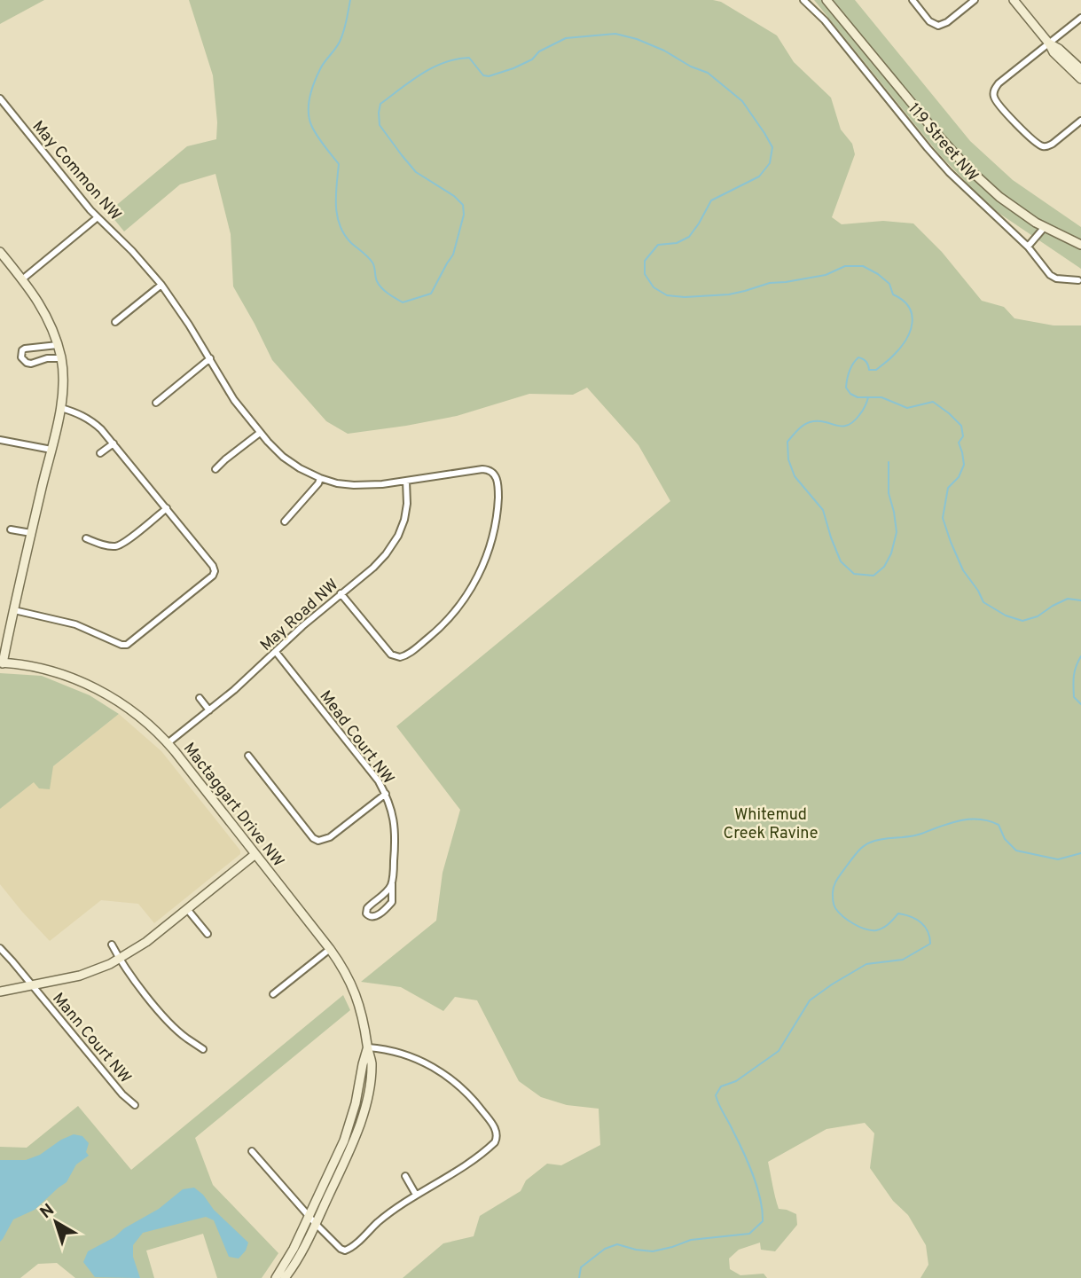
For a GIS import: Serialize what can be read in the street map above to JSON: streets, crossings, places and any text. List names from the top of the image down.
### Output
{
  "streets": {
    "street": [
      "119 Street NW",
      "May Common NW",
      "May Road NW",
      "Mead Court NW",
      "Mactaggart Drive NW",
      "Mann Court NW"
    ]
  },
  "crossings": [
    ["May Common NW", "May Road NW"],
    ["May Road NW", "Mead Court NW"],
    ["May Road NW", "Mactaggart Drive NW"]
  ],
  "parks": ["Whitemud Creek Ravine"],
  "north": "top left"
}
